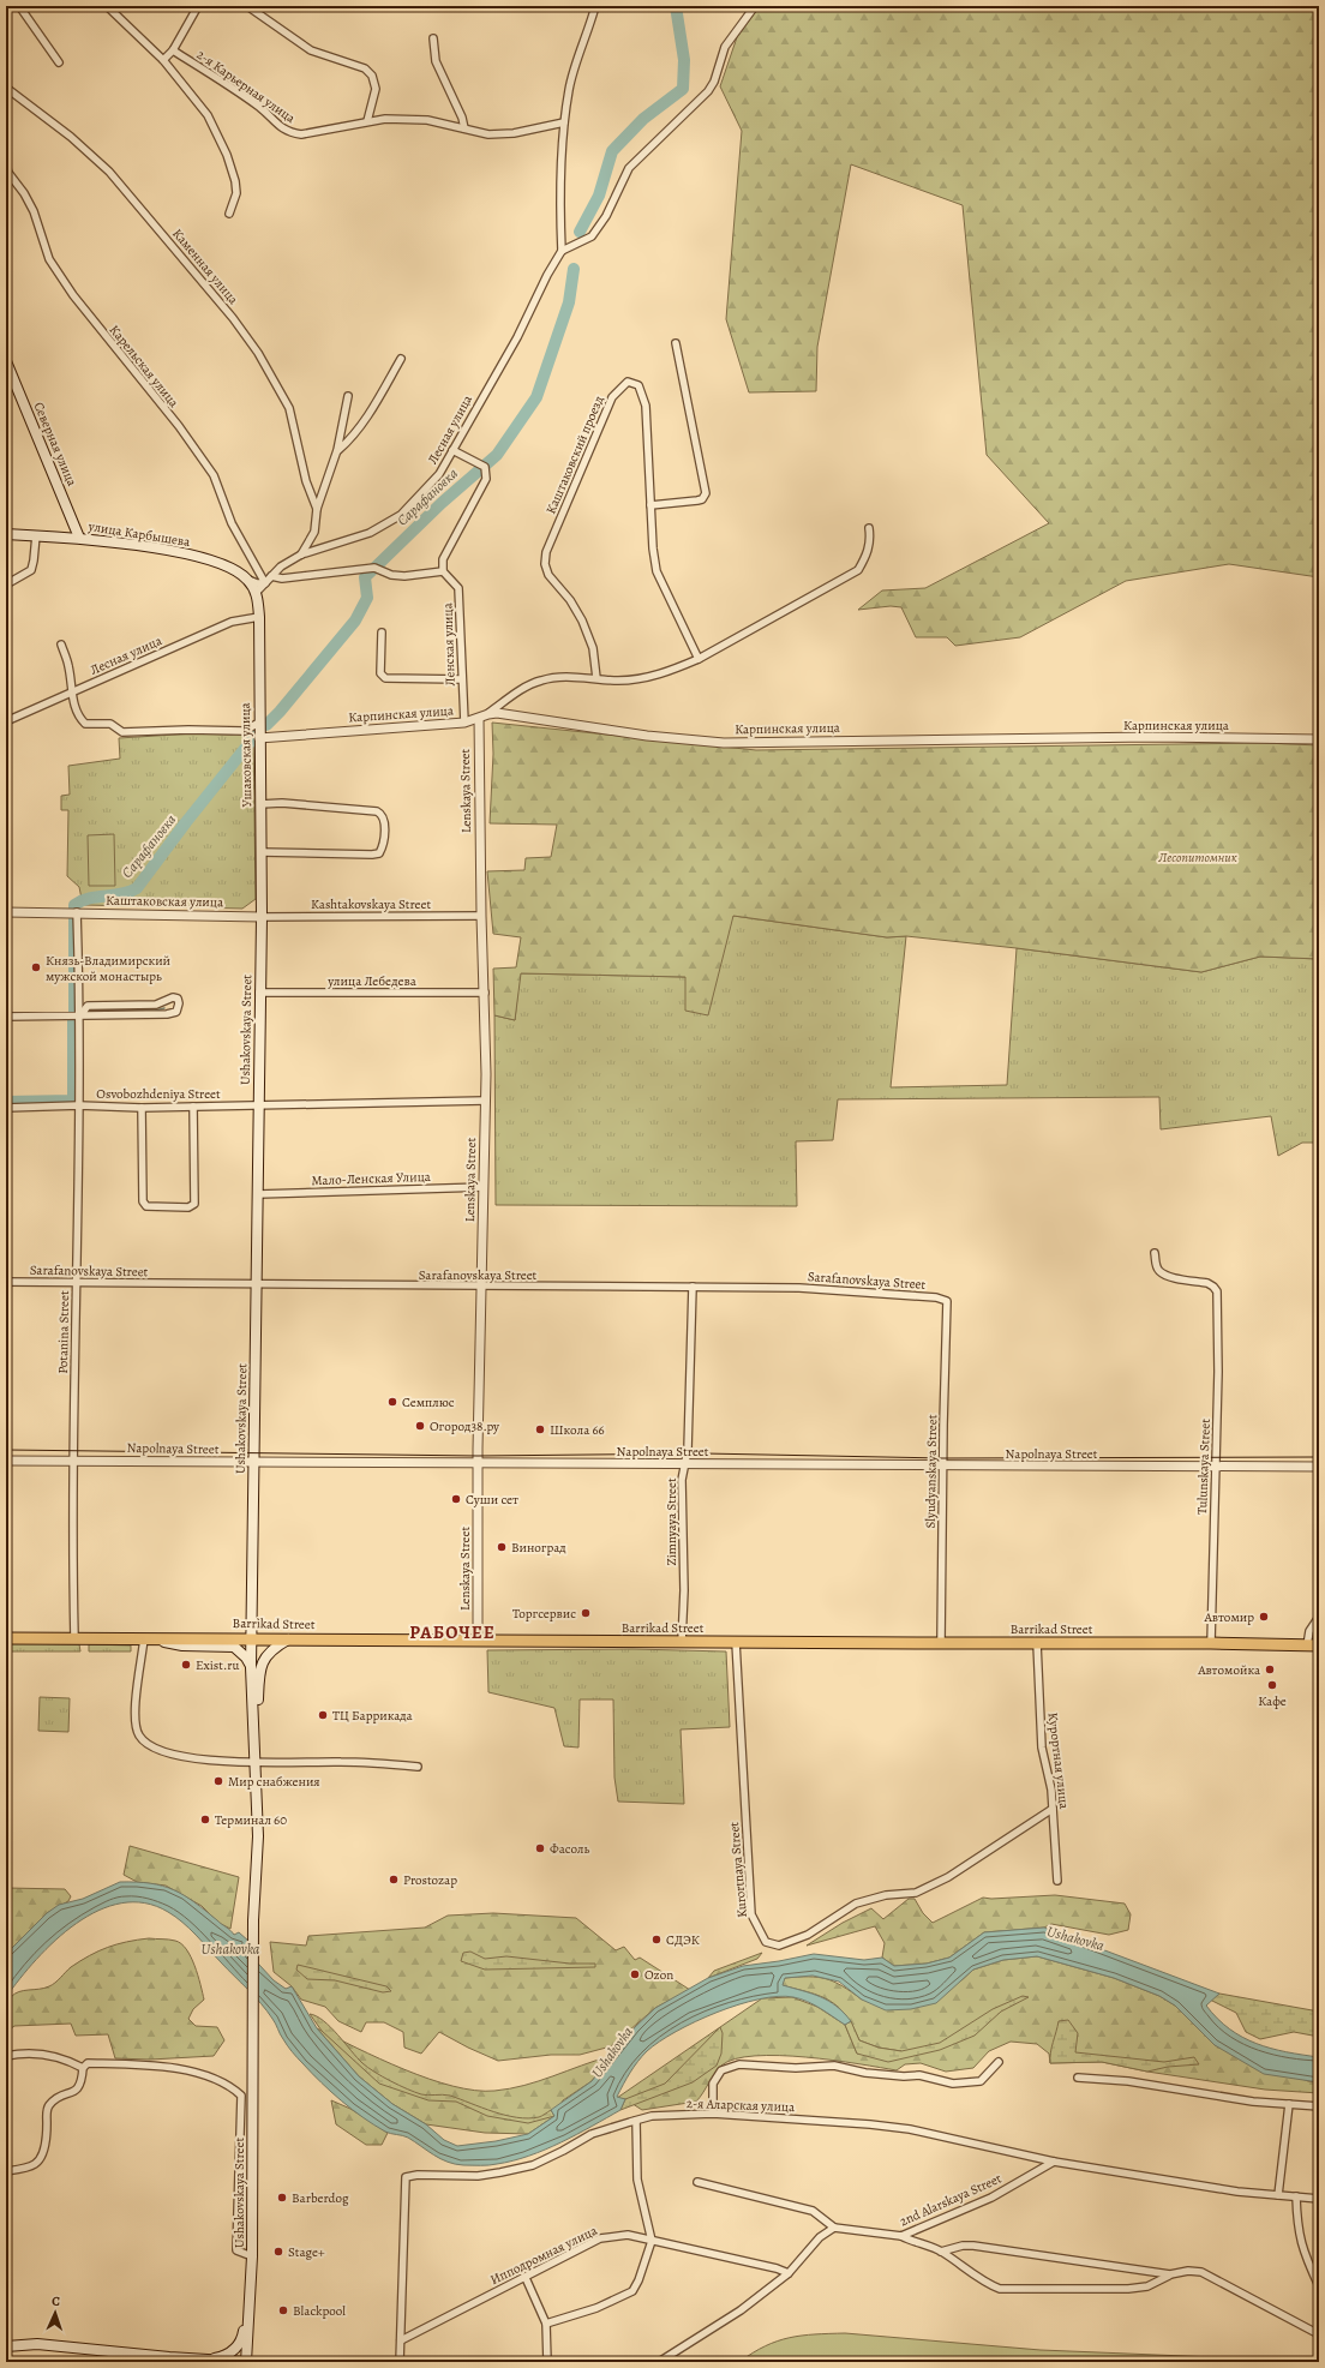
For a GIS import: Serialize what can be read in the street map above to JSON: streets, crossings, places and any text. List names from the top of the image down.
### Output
{
  "streets": {
    "main road": [
      "Северная улица",
      "улица Карбышева",
      "Ушаковская улица",
      "Ushakovskaya Street",
      "Barrikad Street"
    ],
    "street": [
      "2-я Карьерная улица",
      "Каменная улица",
      "Карельская улица",
      "Лесная улица",
      "Каштаковский проезд",
      "Ленская улица",
      "Карпинская улица",
      "Lenskaya Street",
      "Каштаковская улица",
      "Kashtakovskaya Street",
      "улица Лебедева",
      "Osvobozhdeniya Street",
      "Мало-Ленская Улица",
      "Sarafanovskaya Street",
      "Potanina Street",
      "Napolnaya Street",
      "Tulunskaya Street",
      "Slyudyanskaya Street",
      "Zimnyaya Street",
      "Курортная улица",
      "Kurortnaya Street",
      "2-я Аларская улица",
      "2nd Alarskaya Street",
      "Ипподромная улица"
    ]
  },
  "crossings": [
    ["Карельская улица", "Лесная улица"],
    ["Лесная улица", "улица Карбышева"],
    ["Лесная улица", "Ушаковская улица"],
    ["Северная улица", "улица Карбышева"],
    ["улица Карбышева", "Ушаковская улица"],
    ["Ленская улица", "Карпинская улица"],
    ["Карпинская улица", "Ушаковская улица"],
    ["Карпинская улица", "Lenskaya Street"],
    ["Ушаковская улица", "Каштаковская улица"],
    ["Ушаковская улица", "Kashtakovskaya Street"],
    ["Ушаковская улица", "Ushakovskaya Street"],
    ["Lenskaya Street", "Kashtakovskaya Street"],
    ["Lenskaya Street", "улица Лебедева"],
    ["Lenskaya Street", "Osvobozhdeniya Street"],
    ["Lenskaya Street", "Мало-Ленская Улица"],
    ["Lenskaya Street", "Sarafanovskaya Street"],
    ["Lenskaya Street", "Napolnaya Street"],
    ["Lenskaya Street", "Barrikad Street"],
    ["Каштаковская улица", "Kashtakovskaya Street"],
    ["Каштаковская улица", "Ushakovskaya Street"],
    ["Каштаковская улица", "Potanina Street"],
    ["Kashtakovskaya Street", "Ushakovskaya Street"],
    ["улица Лебедева", "Ushakovskaya Street"],
    ["Ushakovskaya Street", "Osvobozhdeniya Street"],
    ["Ushakovskaya Street", "Мало-Ленская Улица"],
    ["Ushakovskaya Street", "Sarafanovskaya Street"],
    ["Ushakovskaya Street", "Napolnaya Street"],
    ["Ushakovskaya Street", "Barrikad Street"],
    ["Osvobozhdeniya Street", "Potanina Street"],
    ["Sarafanovskaya Street", "Potanina Street"],
    ["Sarafanovskaya Street", "Slyudyanskaya Street"],
    ["Sarafanovskaya Street", "Zimnyaya Street"],
    ["Potanina Street", "Napolnaya Street"],
    ["Potanina Street", "Barrikad Street"],
    ["Napolnaya Street", "Tulunskaya Street"],
    ["Napolnaya Street", "Slyudyanskaya Street"],
    ["Napolnaya Street", "Zimnyaya Street"],
    ["Tulunskaya Street", "Barrikad Street"],
    ["Slyudyanskaya Street", "Barrikad Street"],
    ["Zimnyaya Street", "Barrikad Street"],
    ["Barrikad Street", "Курортная улица"],
    ["Barrikad Street", "Kurortnaya Street"],
    ["Курортная улица", "Kurortnaya Street"],
    ["2-я Аларская улица", "2nd Alarskaya Street"],
    ["2-я Аларская улица", "Ипподромная улица"]
  ],
  "districts": ["РАБОЧЕЕ"],
  "water": ["Сарафановка", "Ushakovka"],
  "parks": ["Лесопитомник"],
  "places": [
    "Князь-Владимирский мужской монастырь",
    "Семплюс",
    "Огород38.ру",
    "Школа 66",
    "Суши сет",
    "Виноград",
    "Торгсервис",
    "Автомир",
    "Exist.ru",
    "Автомойка",
    "Кафе",
    "ТЦ Баррикада",
    "Мир снабжения",
    "Терминал 60",
    "Фасоль",
    "Prostozap",
    "СДЭК",
    "Ozon",
    "Barberdog",
    "Stage+",
    "Blackpool"
  ],
  "north": "top"
}
